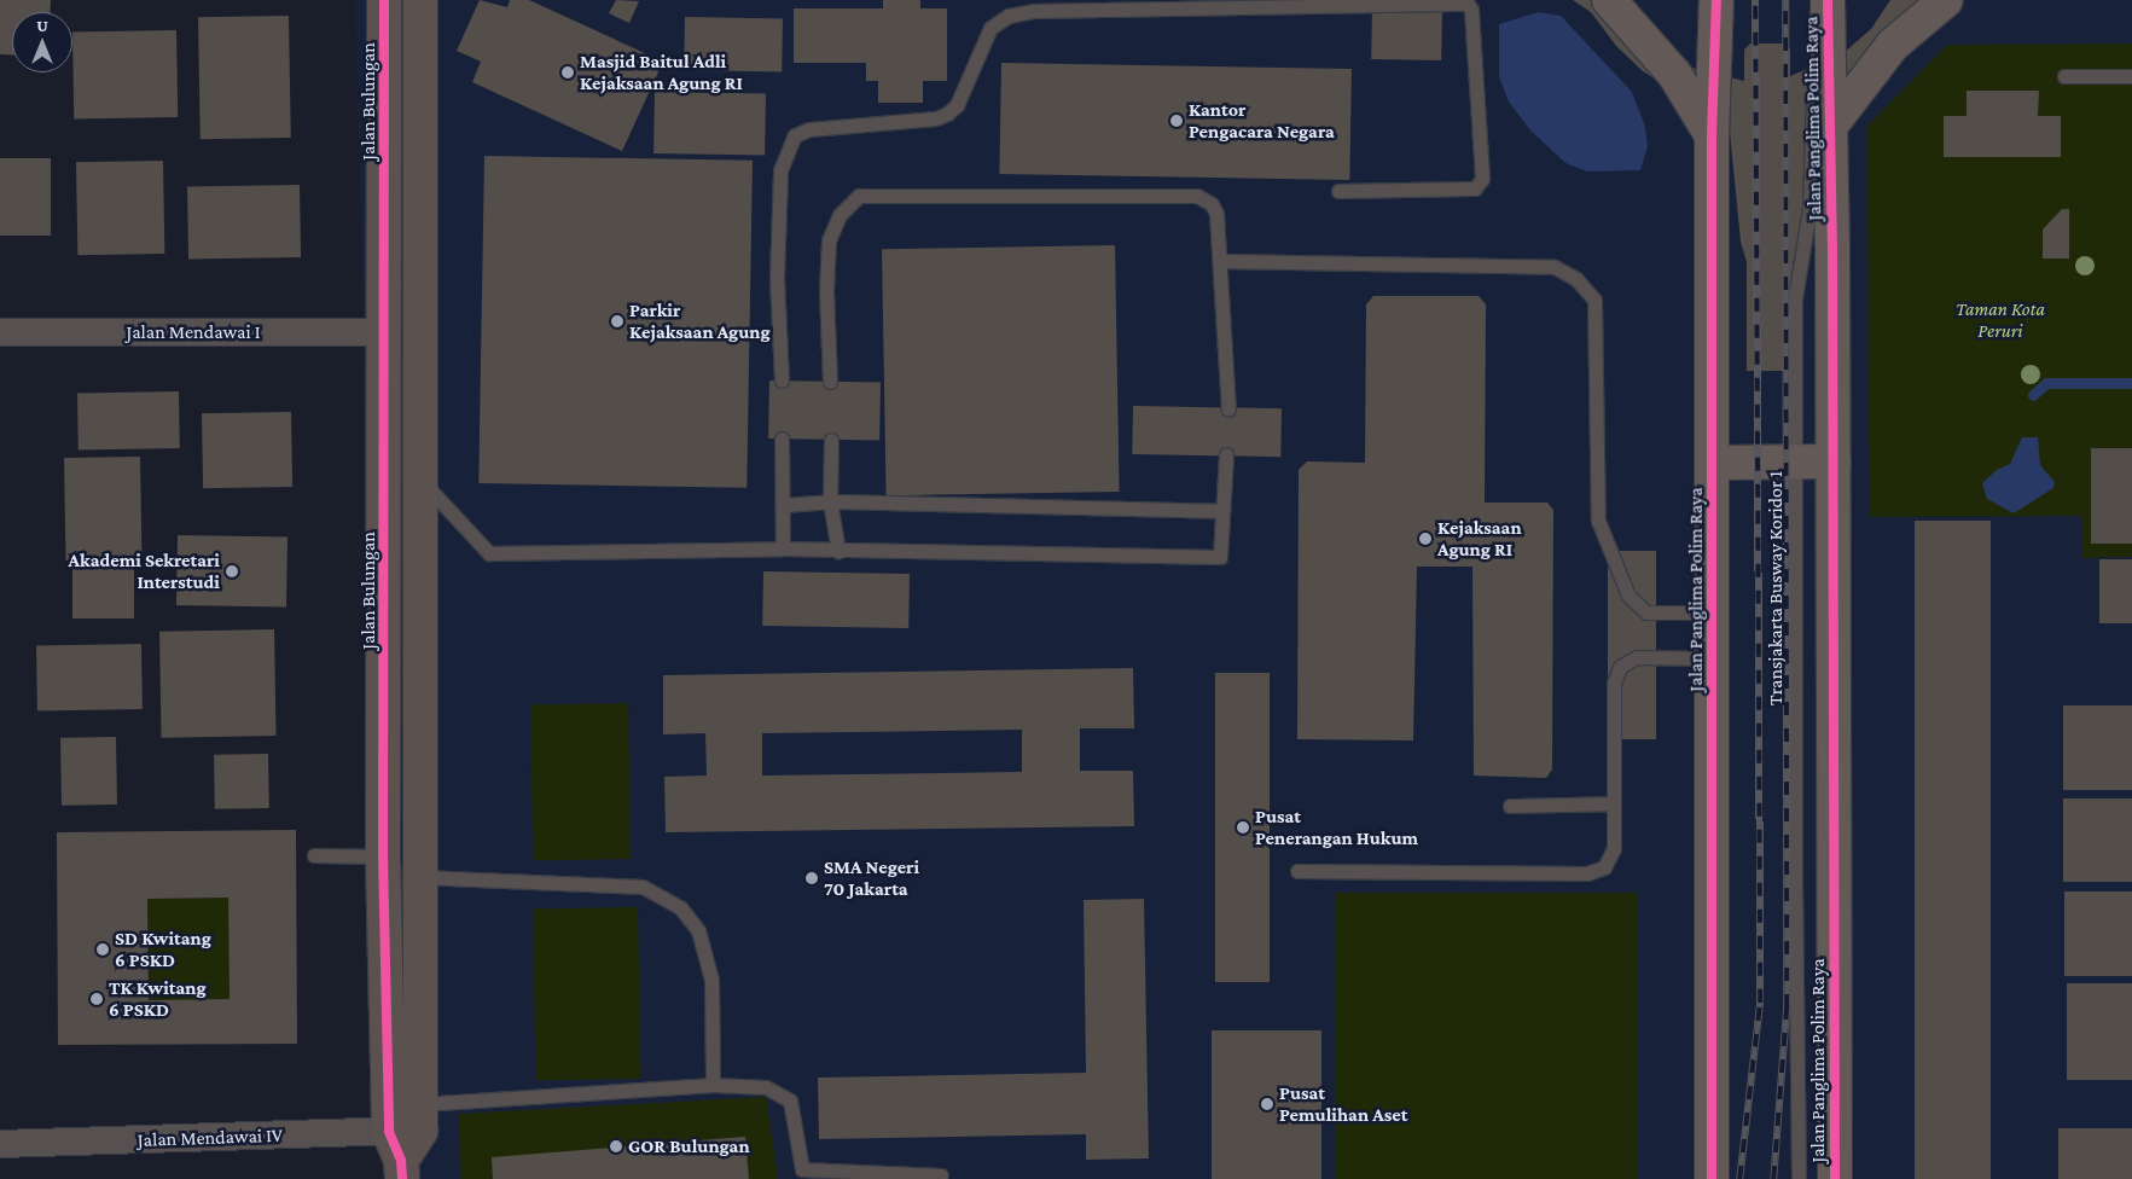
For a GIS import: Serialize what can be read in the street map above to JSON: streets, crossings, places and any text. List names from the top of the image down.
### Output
{
  "streets": {
    "main road": ["Jalan Panglima Polim Raya"],
    "street": ["Jalan Bulungan", "Jalan Mendawai I", "Jalan Mendawai IV"],
    "lane": ["Transjakarta Busway Koridor 1"]
  },
  "crossings": [
    ["Jalan Bulungan", "Jalan Mendawai I"],
    ["Jalan Bulungan", "Jalan Mendawai IV"],
    ["Jalan Panglima Polim Raya", "Transjakarta Busway Koridor 1"]
  ],
  "parks": ["Taman Kota Peruri"],
  "places": [
    "Masjid Baitul Adli Kejaksaan Agung RI",
    "Kantor Pengacara Negara",
    "Parkir Kejaksaan Agung",
    "Kejaksaan Agung RI",
    "Akademi Sekretari Interstudi",
    "Pusat Penerangan Hukum",
    "SMA Negeri 70 Jakarta",
    "SD Kwitang 6 PSKD",
    "TK Kwitang 6 PSKD",
    "Pusat Pemulihan Aset",
    "GOR Bulungan"
  ],
  "north": "top"
}
